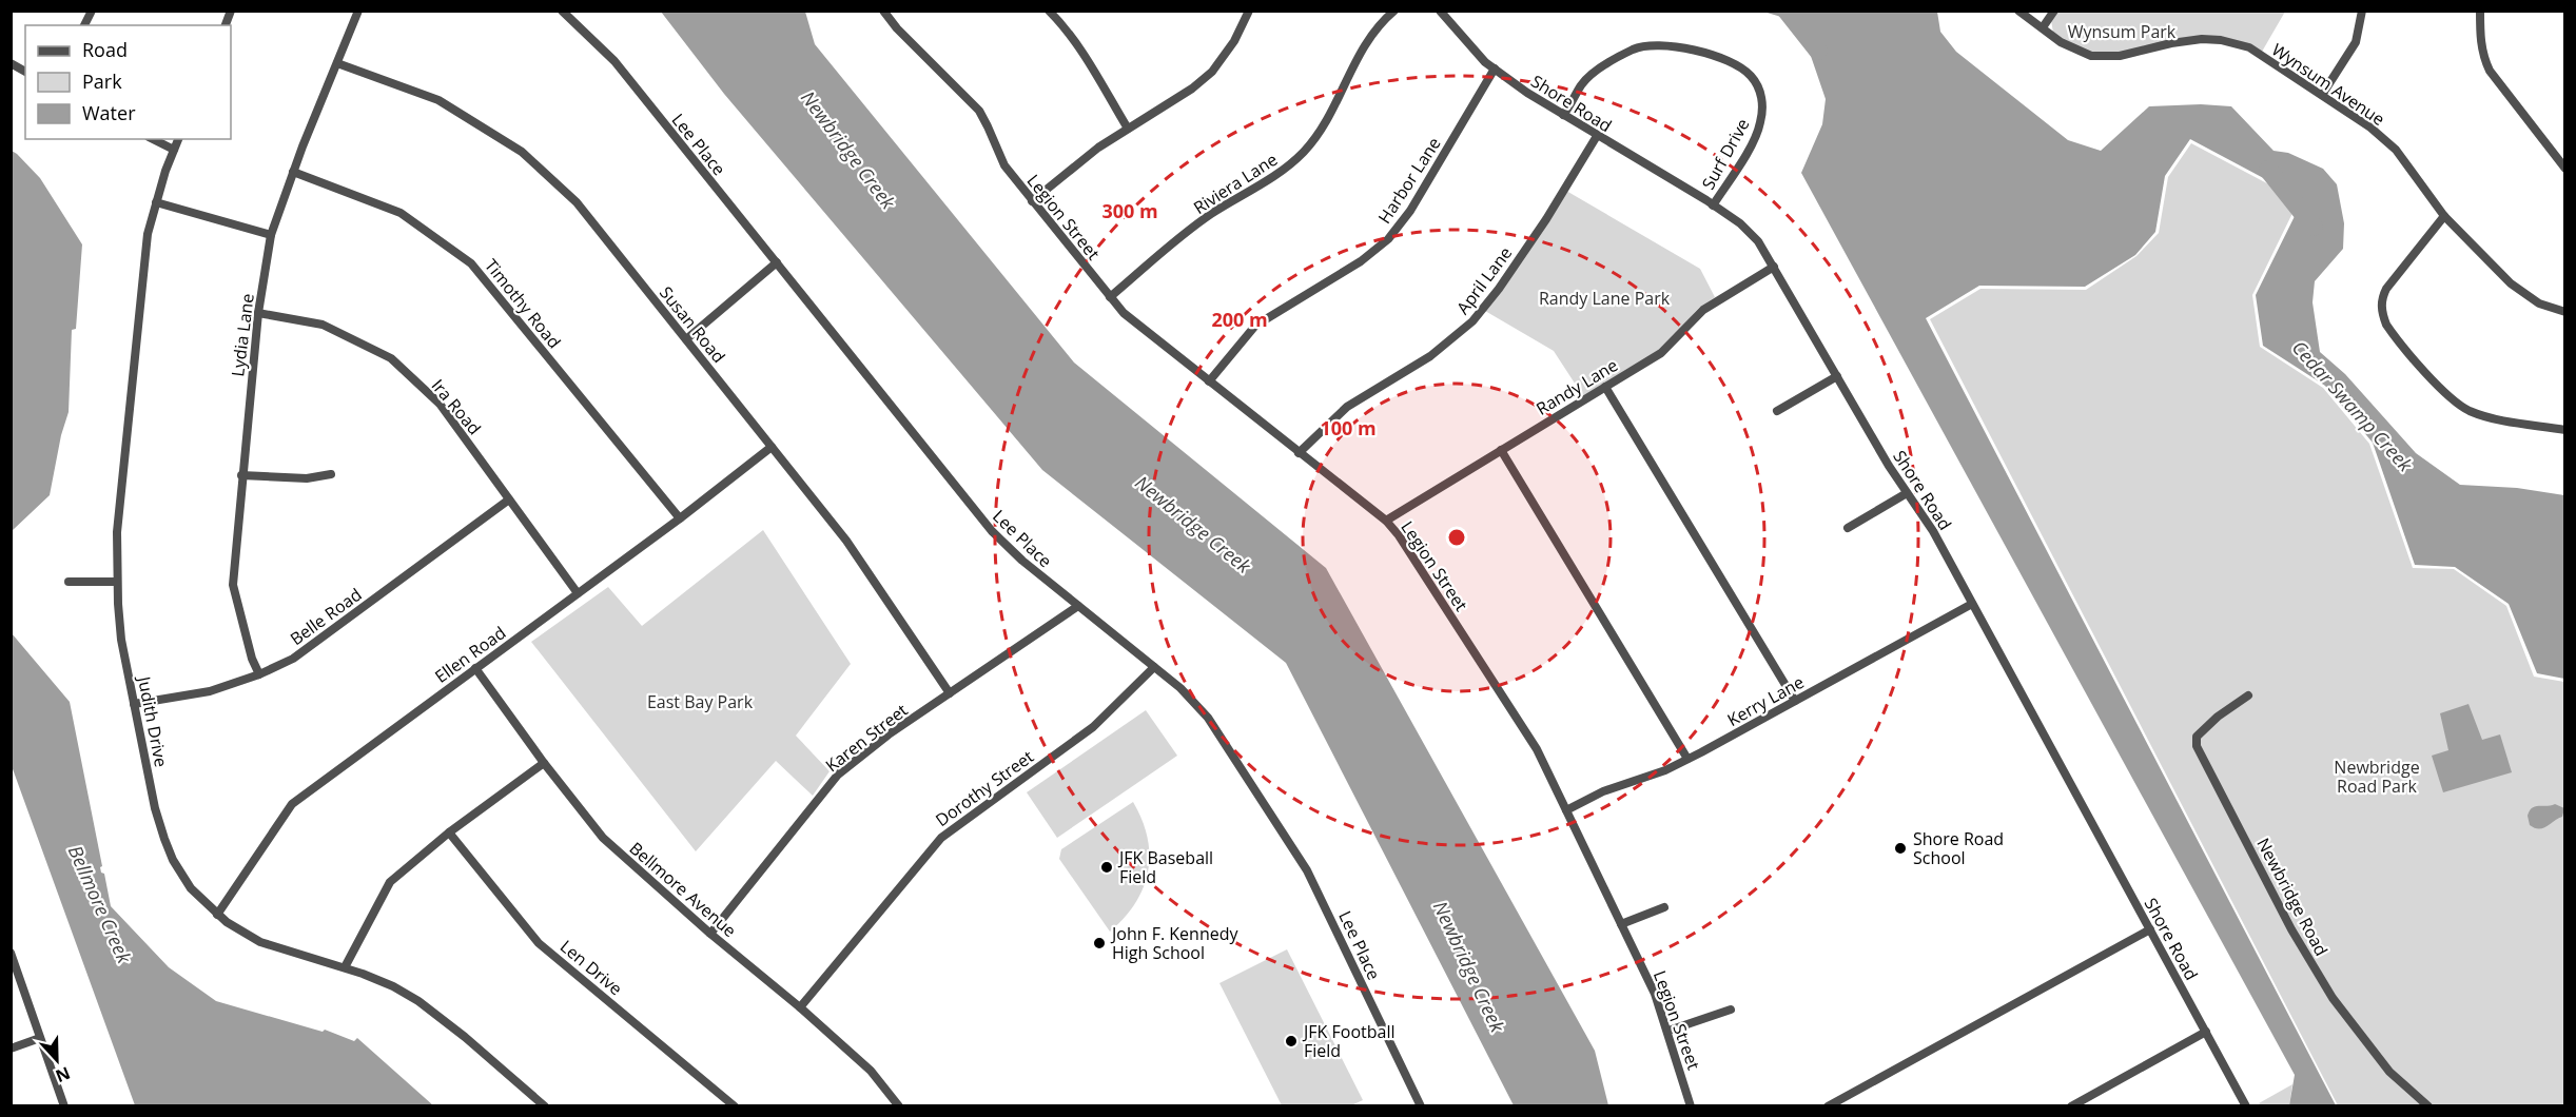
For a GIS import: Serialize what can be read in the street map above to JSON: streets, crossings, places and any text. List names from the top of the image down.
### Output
{
  "streets": {
    "street": [
      "Wynsum Avenue",
      "Shore Road",
      "Lee Place",
      "Surf Drive",
      "Harbor Lane",
      "Riviera Lane",
      "Legion Street",
      "April Lane",
      "Timothy Road",
      "Susan Road",
      "Lydia Lane",
      "Randy Lane",
      "Ira Road",
      "Belle Road",
      "Ellen Road",
      "Kerry Lane",
      "Judith Drive",
      "Karen Street",
      "Dorothy Street",
      "Bellmore Avenue",
      "Newbridge Road",
      "Len Drive"
    ]
  },
  "crossings": [
    ["Shore Road", "Surf Drive"],
    ["Shore Road", "Harbor Lane"],
    ["Shore Road", "April Lane"],
    ["Shore Road", "Randy Lane"],
    ["Shore Road", "Kerry Lane"],
    ["Lee Place", "Karen Street"],
    ["Lee Place", "Dorothy Street"],
    ["Harbor Lane", "Legion Street"],
    ["Riviera Lane", "Legion Street"],
    ["Legion Street", "April Lane"],
    ["Legion Street", "Randy Lane"],
    ["Legion Street", "Kerry Lane"],
    ["Timothy Road", "Lydia Lane"],
    ["Timothy Road", "Ellen Road"],
    ["Susan Road", "Lydia Lane"],
    ["Susan Road", "Ellen Road"],
    ["Susan Road", "Karen Street"],
    ["Lydia Lane", "Ira Road"],
    ["Lydia Lane", "Belle Road"],
    ["Ira Road", "Belle Road"],
    ["Ira Road", "Ellen Road"],
    ["Belle Road", "Judith Drive"],
    ["Ellen Road", "Judith Drive"],
    ["Ellen Road", "Bellmore Avenue"],
    ["Karen Street", "Bellmore Avenue"],
    ["Dorothy Street", "Bellmore Avenue"]
  ],
  "water": ["Newbridge Creek", "Cedar Swamp Creek", "Bellmore Creek"],
  "parks": [
    "Wynsum Park",
    "Randy Lane Park",
    "East Bay Park",
    "Newbridge Road Park"
  ],
  "places": [
    "Shore Road School",
    "JFK Baseball Field",
    "John F. Kennedy High School",
    "JFK Football Field"
  ],
  "legend": ["Road", "Park", "Water"],
  "north": "bottom",
  "rings": ["300 m", "200 m", "100 m"]
}
